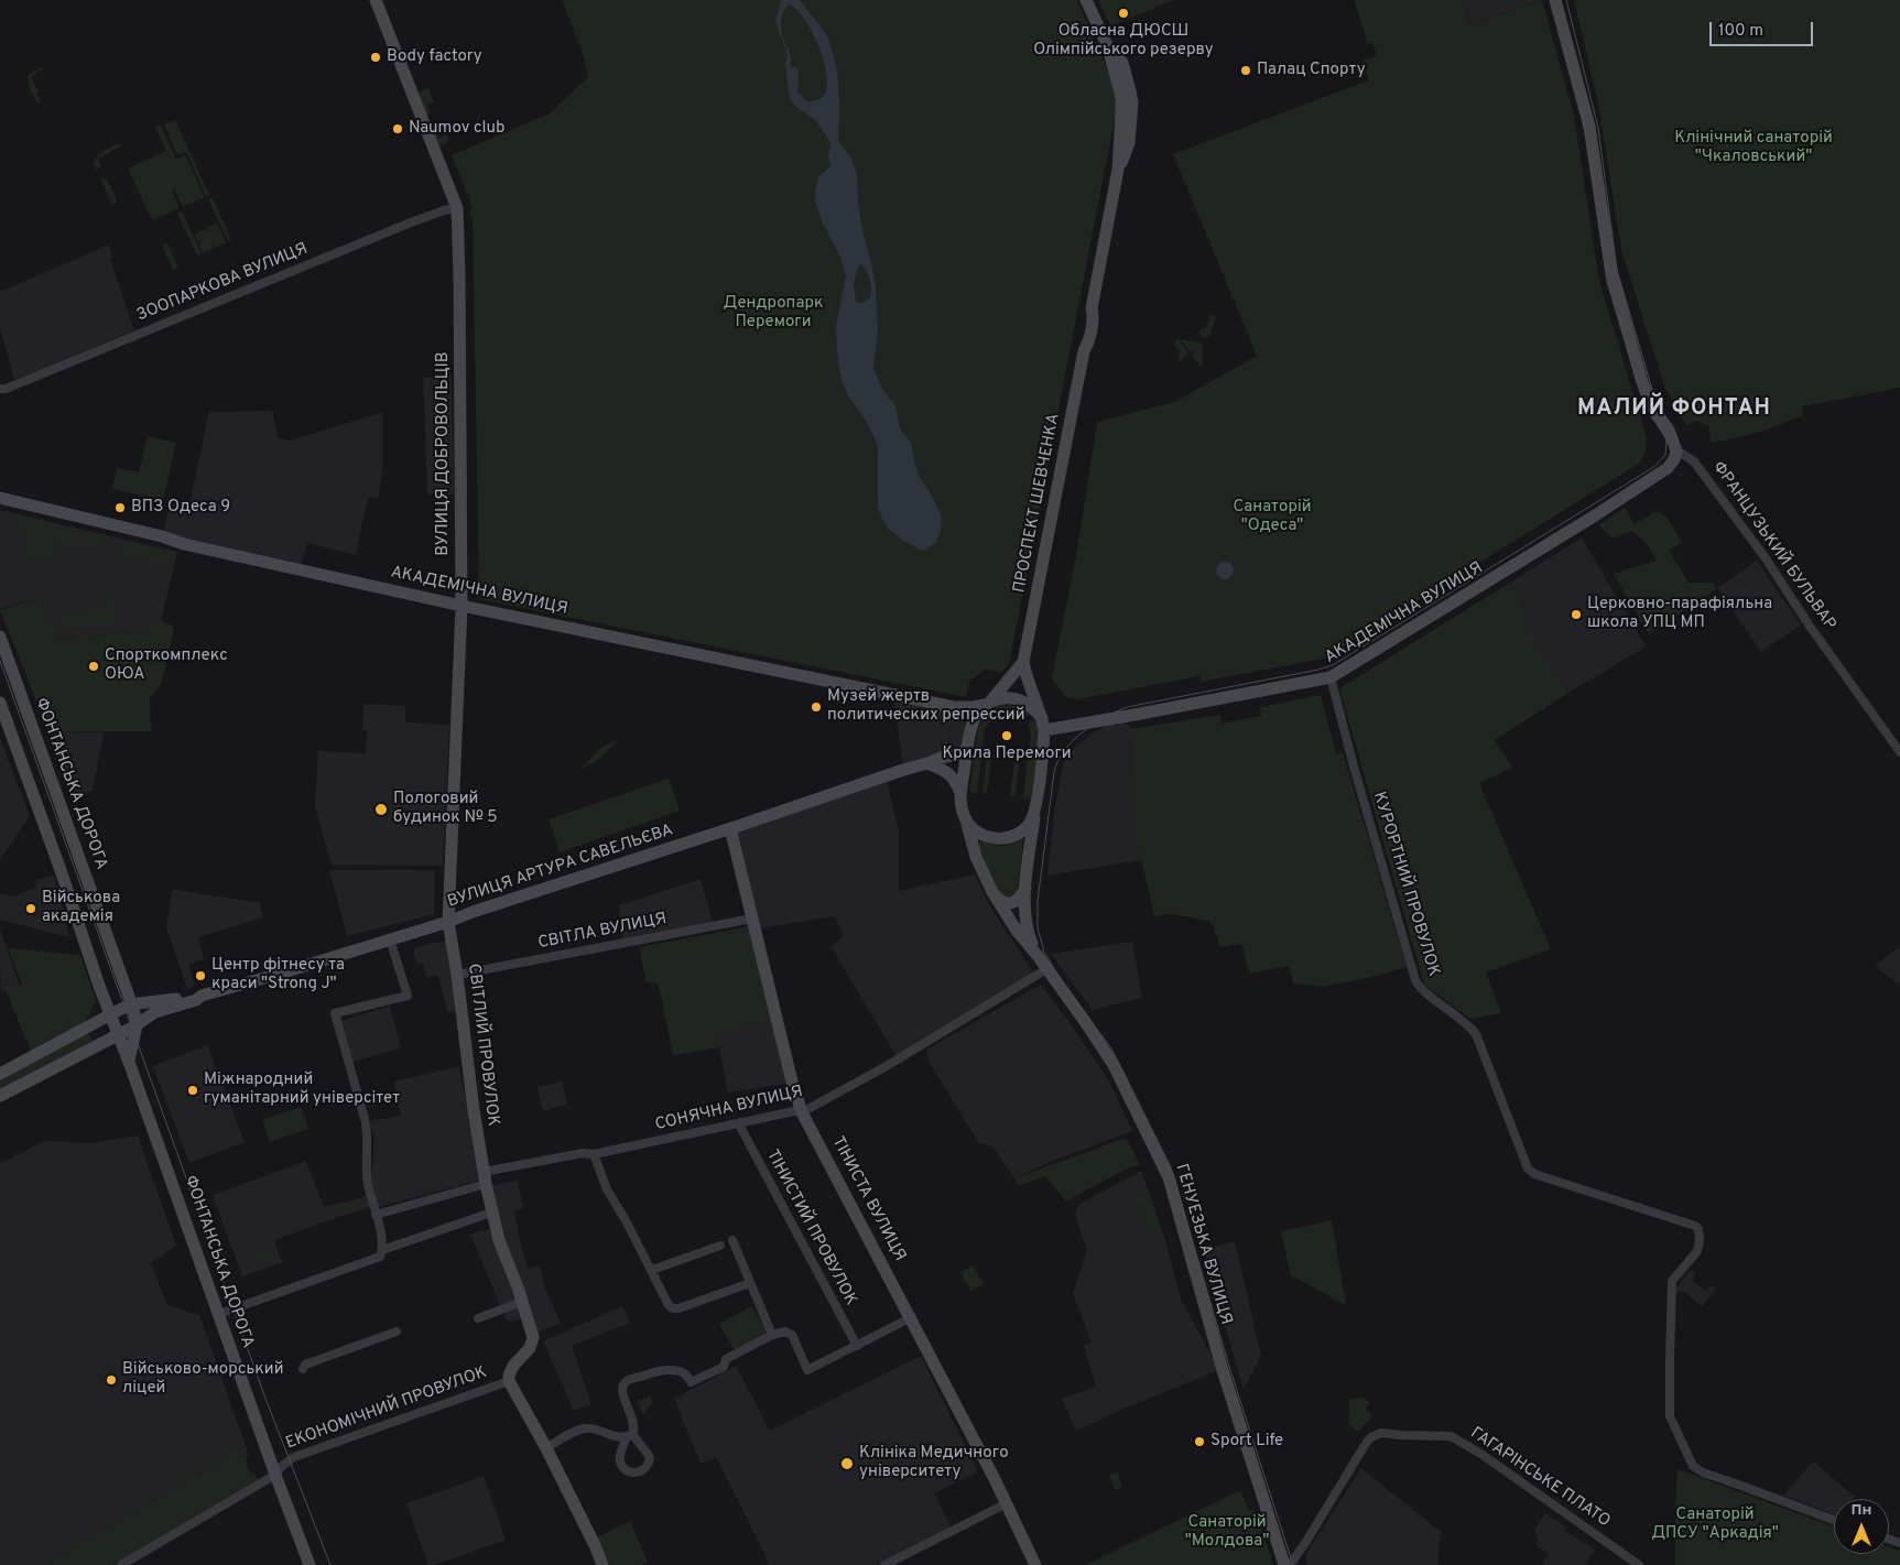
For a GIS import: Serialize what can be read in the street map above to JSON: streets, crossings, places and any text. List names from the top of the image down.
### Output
{
  "streets": {
    "main road": [
      "ВУЛИЦЯ ДОБРОВОЛЬЦІВ",
      "ПРОСПЕКТ ШЕВЧЕНКА",
      "ФРАНЦУЗЬКИЙ БУЛЬВАР",
      "АКАДЕМІЧНА ВУЛИЦЯ",
      "ФОНТАНСЬКА ДОРОГА",
      "ВУЛИЦЯ АРТУРА САВЕЛЬЄВА",
      "СВІТЛИЙ ПРОВУЛОК",
      "ТІНИСТА ВУЛИЦЯ",
      "ГЕНУЕЗЬКА ВУЛИЦЯ"
    ],
    "street": [
      "ЗООПАРКОВА ВУЛИЦЯ",
      "КУРОРТНИЙ ПРОВУЛОК",
      "СВІТЛА ВУЛИЦЯ",
      "СОНЯЧНА ВУЛИЦЯ",
      "ТІНИСТИЙ ПРОВУЛОК",
      "ЕКОНОМІЧНИЙ ПРОВУЛОК",
      "ГАГАРІНСЬКЕ ПЛАТО"
    ]
  },
  "crossings": [
    ["ЗООПАРКОВА ВУЛИЦЯ", "ВУЛИЦЯ ДОБРОВОЛЬЦІВ"],
    ["ВУЛИЦЯ ДОБРОВОЛЬЦІВ", "АКАДЕМІЧНА ВУЛИЦЯ"],
    ["ВУЛИЦЯ ДОБРОВОЛЬЦІВ", "ВУЛИЦЯ АРТУРА САВЕЛЬЄВА"],
    ["ВУЛИЦЯ ДОБРОВОЛЬЦІВ", "СВІТЛИЙ ПРОВУЛОК"],
    ["ПРОСПЕКТ ШЕВЧЕНКА", "АКАДЕМІЧНА ВУЛИЦЯ"],
    ["ПРОСПЕКТ ШЕВЧЕНКА", "ВУЛИЦЯ АРТУРА САВЕЛЬЄВА"],
    ["ПРОСПЕКТ ШЕВЧЕНКА", "ГЕНУЕЗЬКА ВУЛИЦЯ"],
    ["ФРАНЦУЗЬКИЙ БУЛЬВАР", "АКАДЕМІЧНА ВУЛИЦЯ"],
    ["АКАДЕМІЧНА ВУЛИЦЯ", "ВУЛИЦЯ АРТУРА САВЕЛЬЄВА"],
    ["АКАДЕМІЧНА ВУЛИЦЯ", "КУРОРТНИЙ ПРОВУЛОК"],
    ["АКАДЕМІЧНА ВУЛИЦЯ", "ГЕНУЕЗЬКА ВУЛИЦЯ"],
    ["ФОНТАНСЬКА ДОРОГА", "ВУЛИЦЯ АРТУРА САВЕЛЬЄВА"],
    ["ФОНТАНСЬКА ДОРОГА", "ЕКОНОМІЧНИЙ ПРОВУЛОК"],
    ["ВУЛИЦЯ АРТУРА САВЕЛЬЄВА", "СВІТЛИЙ ПРОВУЛОК"],
    ["ВУЛИЦЯ АРТУРА САВЕЛЬЄВА", "ТІНИСТА ВУЛИЦЯ"],
    ["ВУЛИЦЯ АРТУРА САВЕЛЬЄВА", "ГЕНУЕЗЬКА ВУЛИЦЯ"],
    ["СВІТЛА ВУЛИЦЯ", "СВІТЛИЙ ПРОВУЛОК"],
    ["СВІТЛА ВУЛИЦЯ", "ТІНИСТА ВУЛИЦЯ"],
    ["СВІТЛИЙ ПРОВУЛОК", "СОНЯЧНА ВУЛИЦЯ"],
    ["СВІТЛИЙ ПРОВУЛОК", "ЕКОНОМІЧНИЙ ПРОВУЛОК"],
    ["СОНЯЧНА ВУЛИЦЯ", "ТІНИСТА ВУЛИЦЯ"],
    ["СОНЯЧНА ВУЛИЦЯ", "ТІНИСТИЙ ПРОВУЛОК"],
    ["СОНЯЧНА ВУЛИЦЯ", "ГЕНУЕЗЬКА ВУЛИЦЯ"]
  ],
  "districts": ["МАЛИЙ ФОНТАН"],
  "parks": [
    "Клінічний санаторій \"Чкаловський\"",
    "Дендропарк Перемоги",
    "Санаторій \"Одеса\"",
    "Санаторій ДПСУ \"Аркадія\"",
    "Санаторій \"Молдова\""
  ],
  "places": [
    "Обласна ДЮСШ Олімпійського резерву",
    "Body factory",
    "Палац Спорту",
    "Naumov club",
    "ВПЗ Одеса 9",
    "Церковно-парафіяльна школа УПЦ МП",
    "Спорткомплекс ОЮА",
    "Музей жертв политических репрессий",
    "Крила Перемоги",
    "Пологовий будинок № 5",
    "Військова академія",
    "Центр фітнесу та краси \"Strong J\"",
    "Міжнародний гуманітарний універсітет",
    "Військово-морський ліцей",
    "Sport Life",
    "Клініка Медичного університету"
  ],
  "scale_bar": "100 m",
  "north": "top"
}
